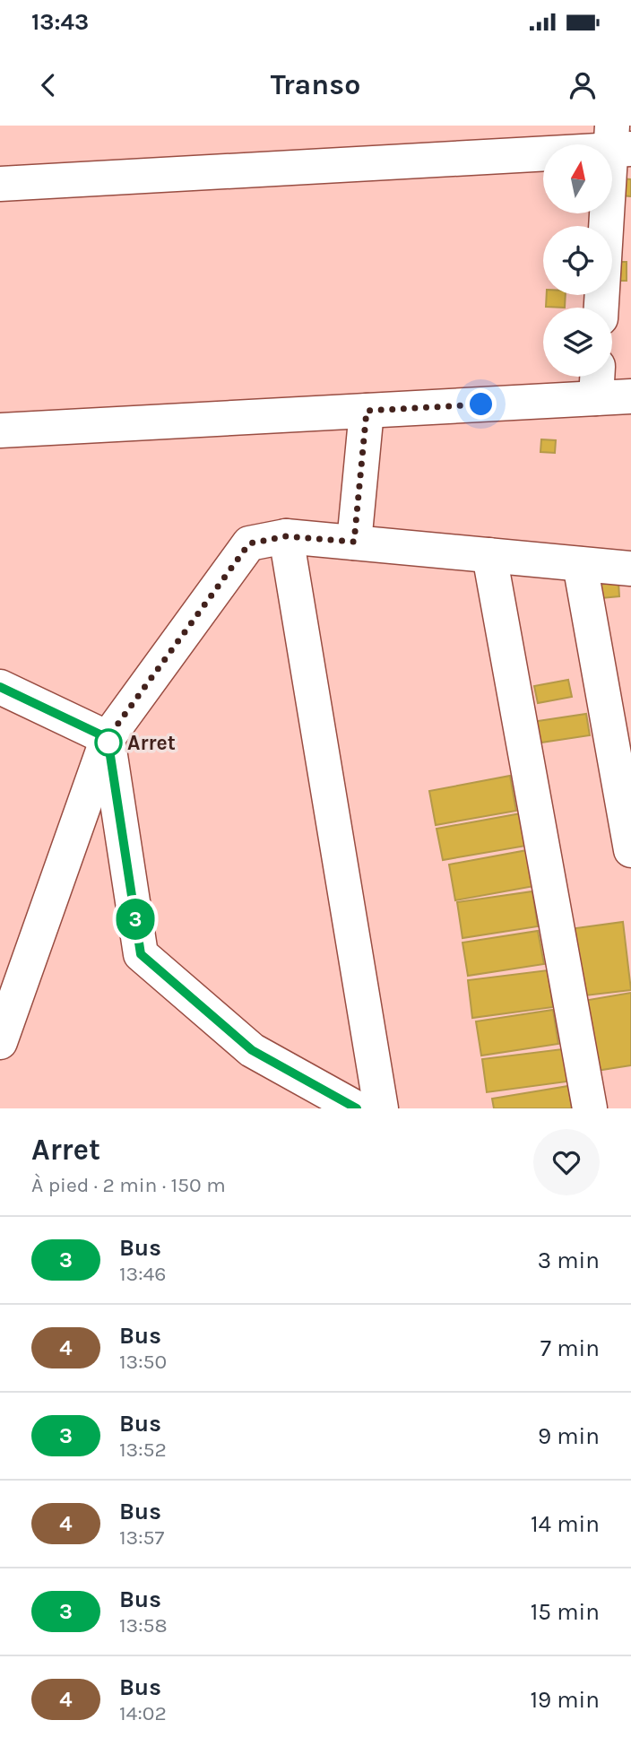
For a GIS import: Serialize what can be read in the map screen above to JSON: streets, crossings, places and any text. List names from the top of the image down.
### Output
{
  "places": ["Arret"],
  "lines": ["bus line 3"],
  "north": "top",
  "page": {
    "status": "13:43",
    "header": "Transo",
    "on_map": "3",
    "heading": ["Arret", "À pied · 2 min · 150 m"],
    "list": [
      {
        "mark": "3",
        "name": "Bus",
        "note": "13:46",
        "value": "3 min"
      },
      {
        "mark": "4",
        "name": "Bus",
        "note": "13:50",
        "value": "7 min"
      },
      {
        "mark": "3",
        "name": "Bus",
        "note": "13:52",
        "value": "9 min"
      },
      {
        "mark": "4",
        "name": "Bus",
        "note": "13:57",
        "value": "14 min"
      },
      {
        "mark": "3",
        "name": "Bus",
        "note": "13:58",
        "value": "15 min"
      },
      {
        "mark": "4",
        "name": "Bus",
        "note": "14:02",
        "value": "19 min"
      }
    ]
  }
}
